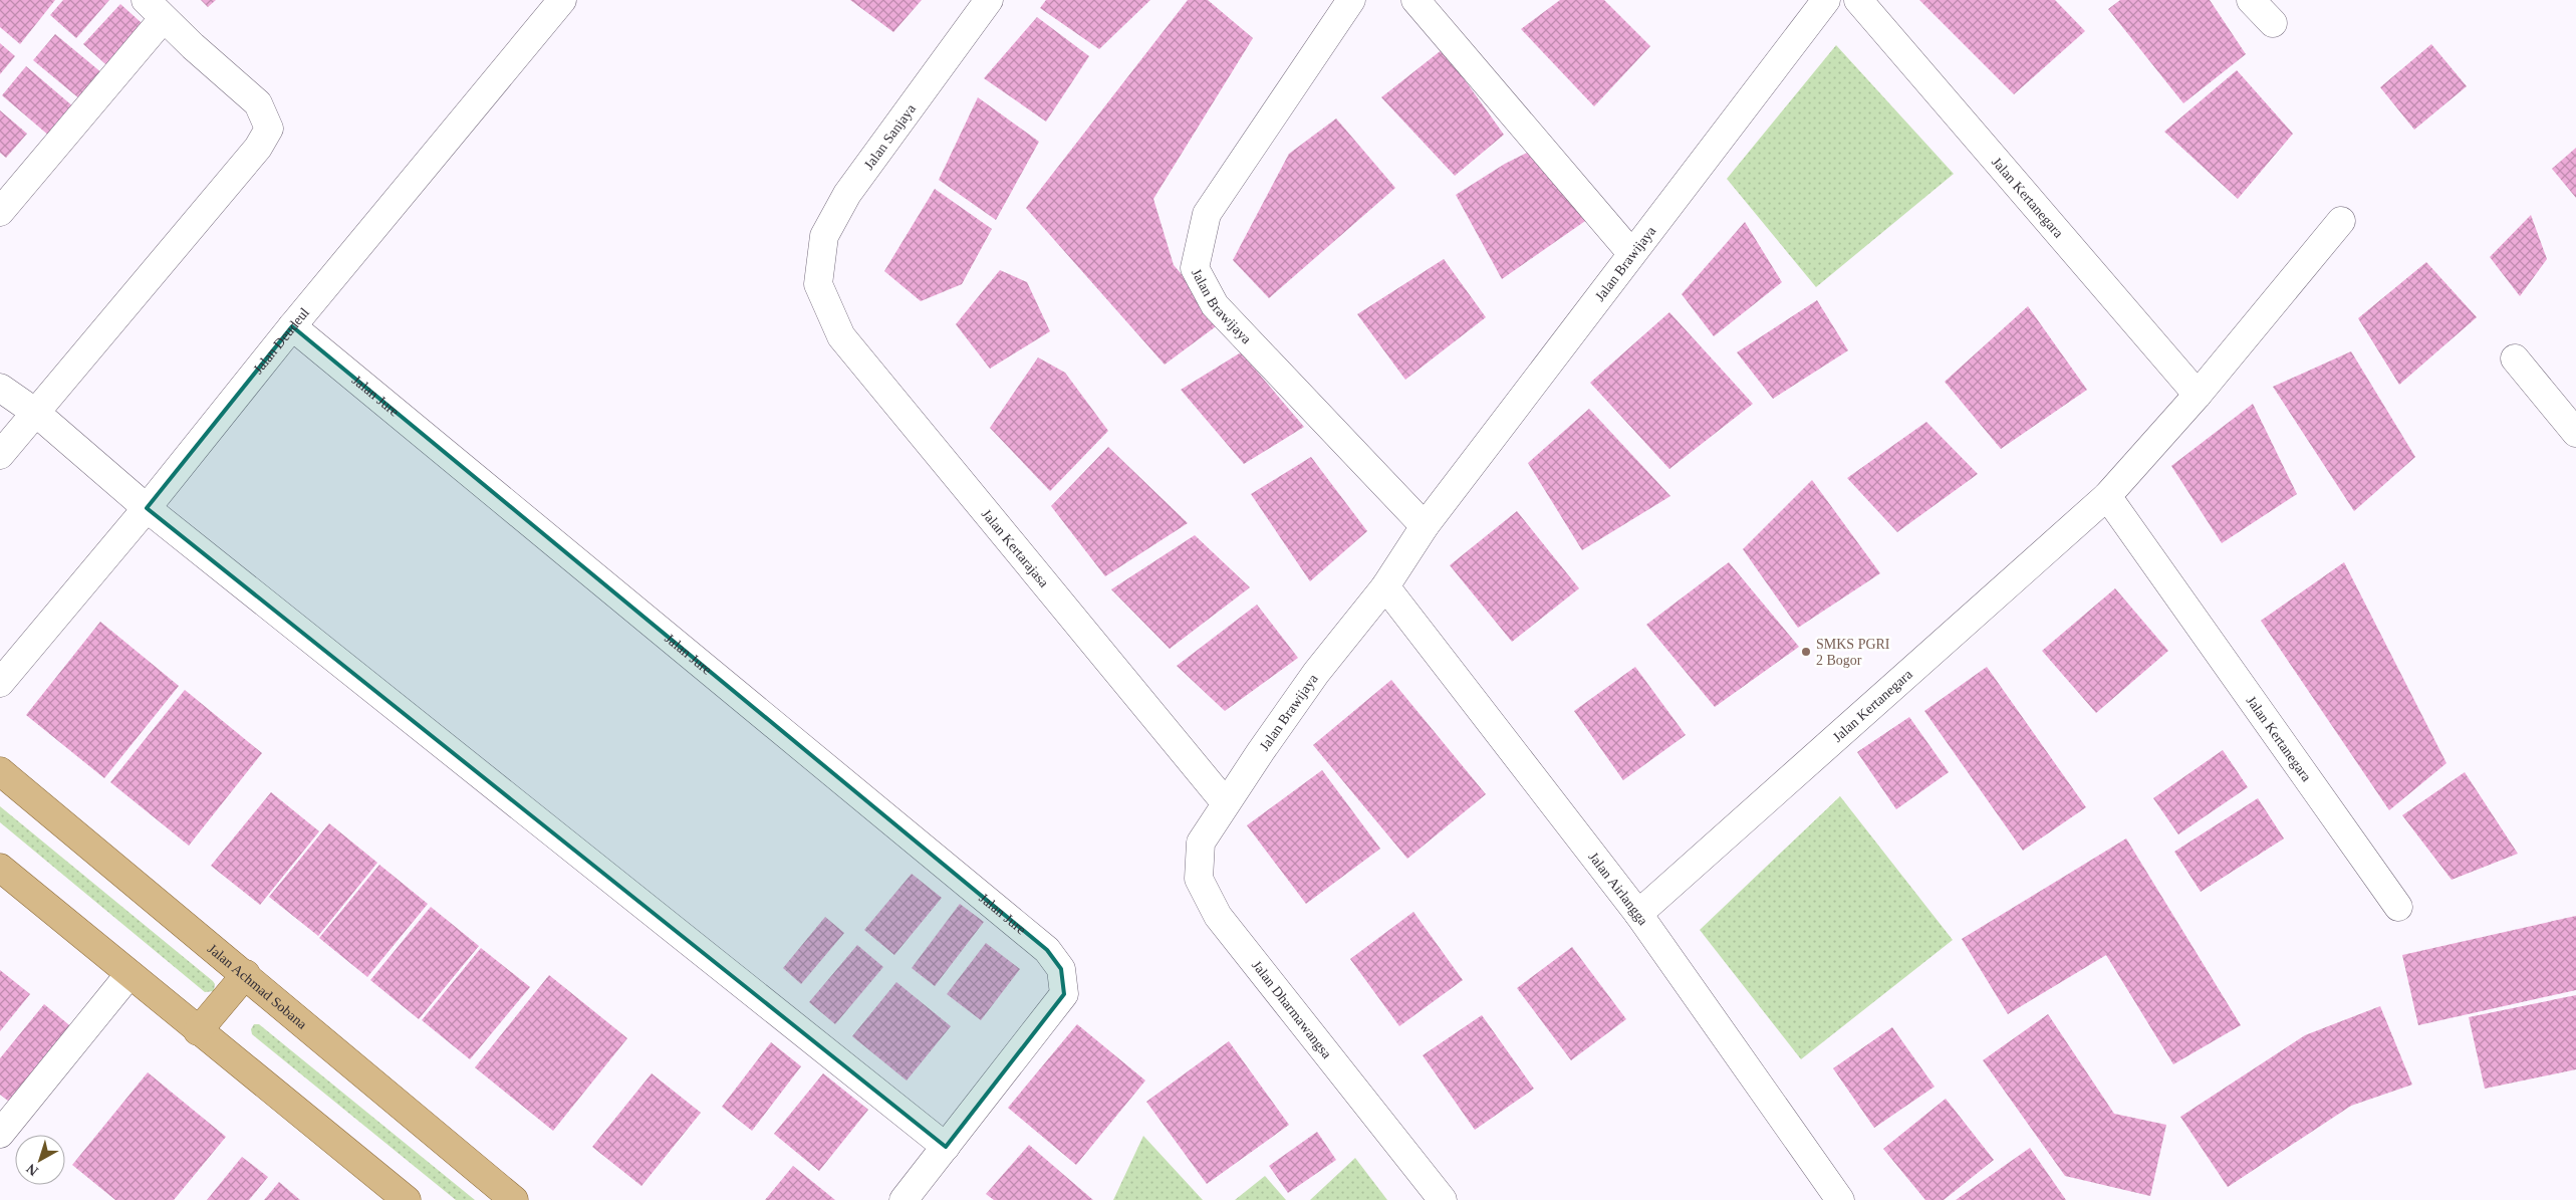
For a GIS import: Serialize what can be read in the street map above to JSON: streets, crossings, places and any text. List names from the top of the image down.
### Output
{
  "streets": {
    "main road": ["Jalan Achmad Sobana"],
    "street": [
      "Jalan Sanjaya",
      "Jalan Kertanegara",
      "Jalan Brawijaya",
      "Jalan Deudeul",
      "Jalan Jure",
      "Jalan Kertarajasa",
      "Jalan Airlangga",
      "Jalan Dharmawangsa"
    ]
  },
  "crossings": [
    ["Jalan Sanjaya", "Jalan Kertarajasa"],
    ["Jalan Kertanegara", "Jalan Airlangga"],
    ["Jalan Brawijaya", "Jalan Kertarajasa"],
    ["Jalan Brawijaya", "Jalan Airlangga"],
    ["Jalan Brawijaya", "Jalan Dharmawangsa"],
    ["Jalan Deudeul", "Jalan Jure"],
    ["Jalan Kertarajasa", "Jalan Dharmawangsa"]
  ],
  "places": ["SMKS PGRI 2 Bogor"],
  "north": "bottom left"
}
